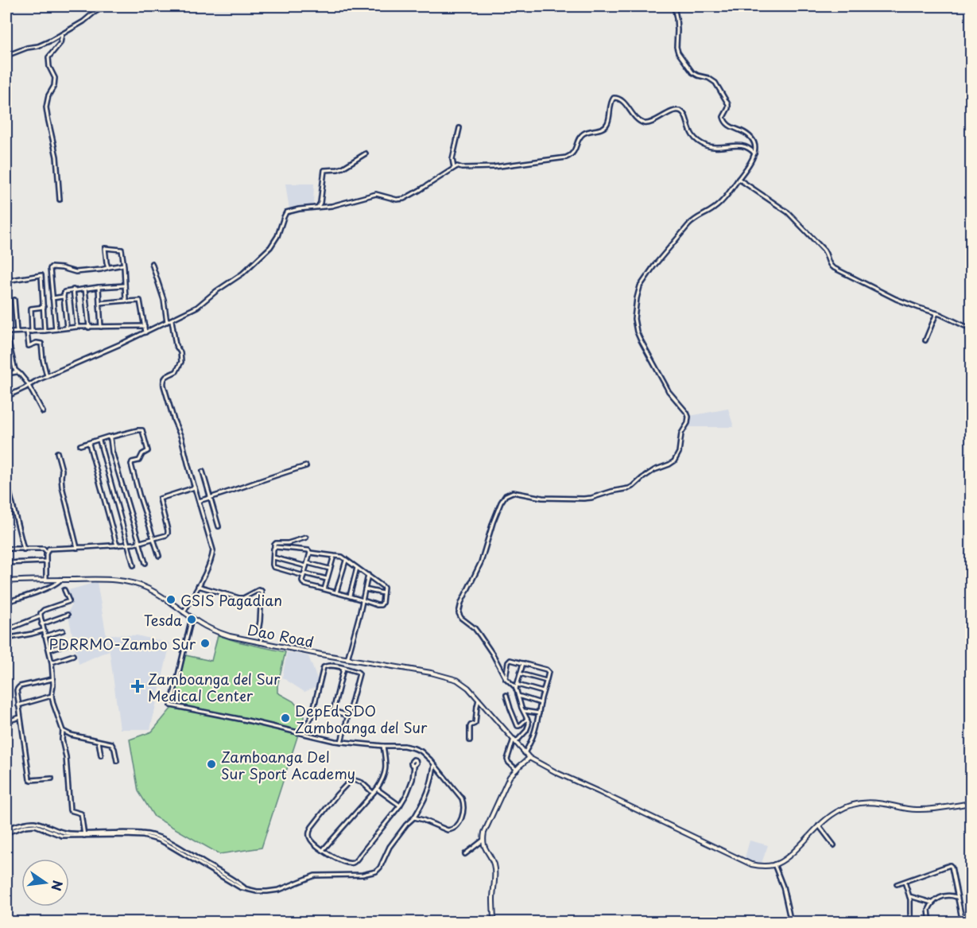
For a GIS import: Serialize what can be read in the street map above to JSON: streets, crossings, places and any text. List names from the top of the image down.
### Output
{
  "streets": {
    "street": ["Dao Road"]
  },
  "places": {
    "other": [
      "GSIS Pagadian",
      "Tesda",
      "PDRRMO-Zambo Sur",
      "DepEd SDO Zamboanga del Sur",
      "Zamboanga Del Sur Sport Academy"
    ],
    "health": ["Zamboanga del Sur Medical Center"]
  },
  "north": "right"
}
